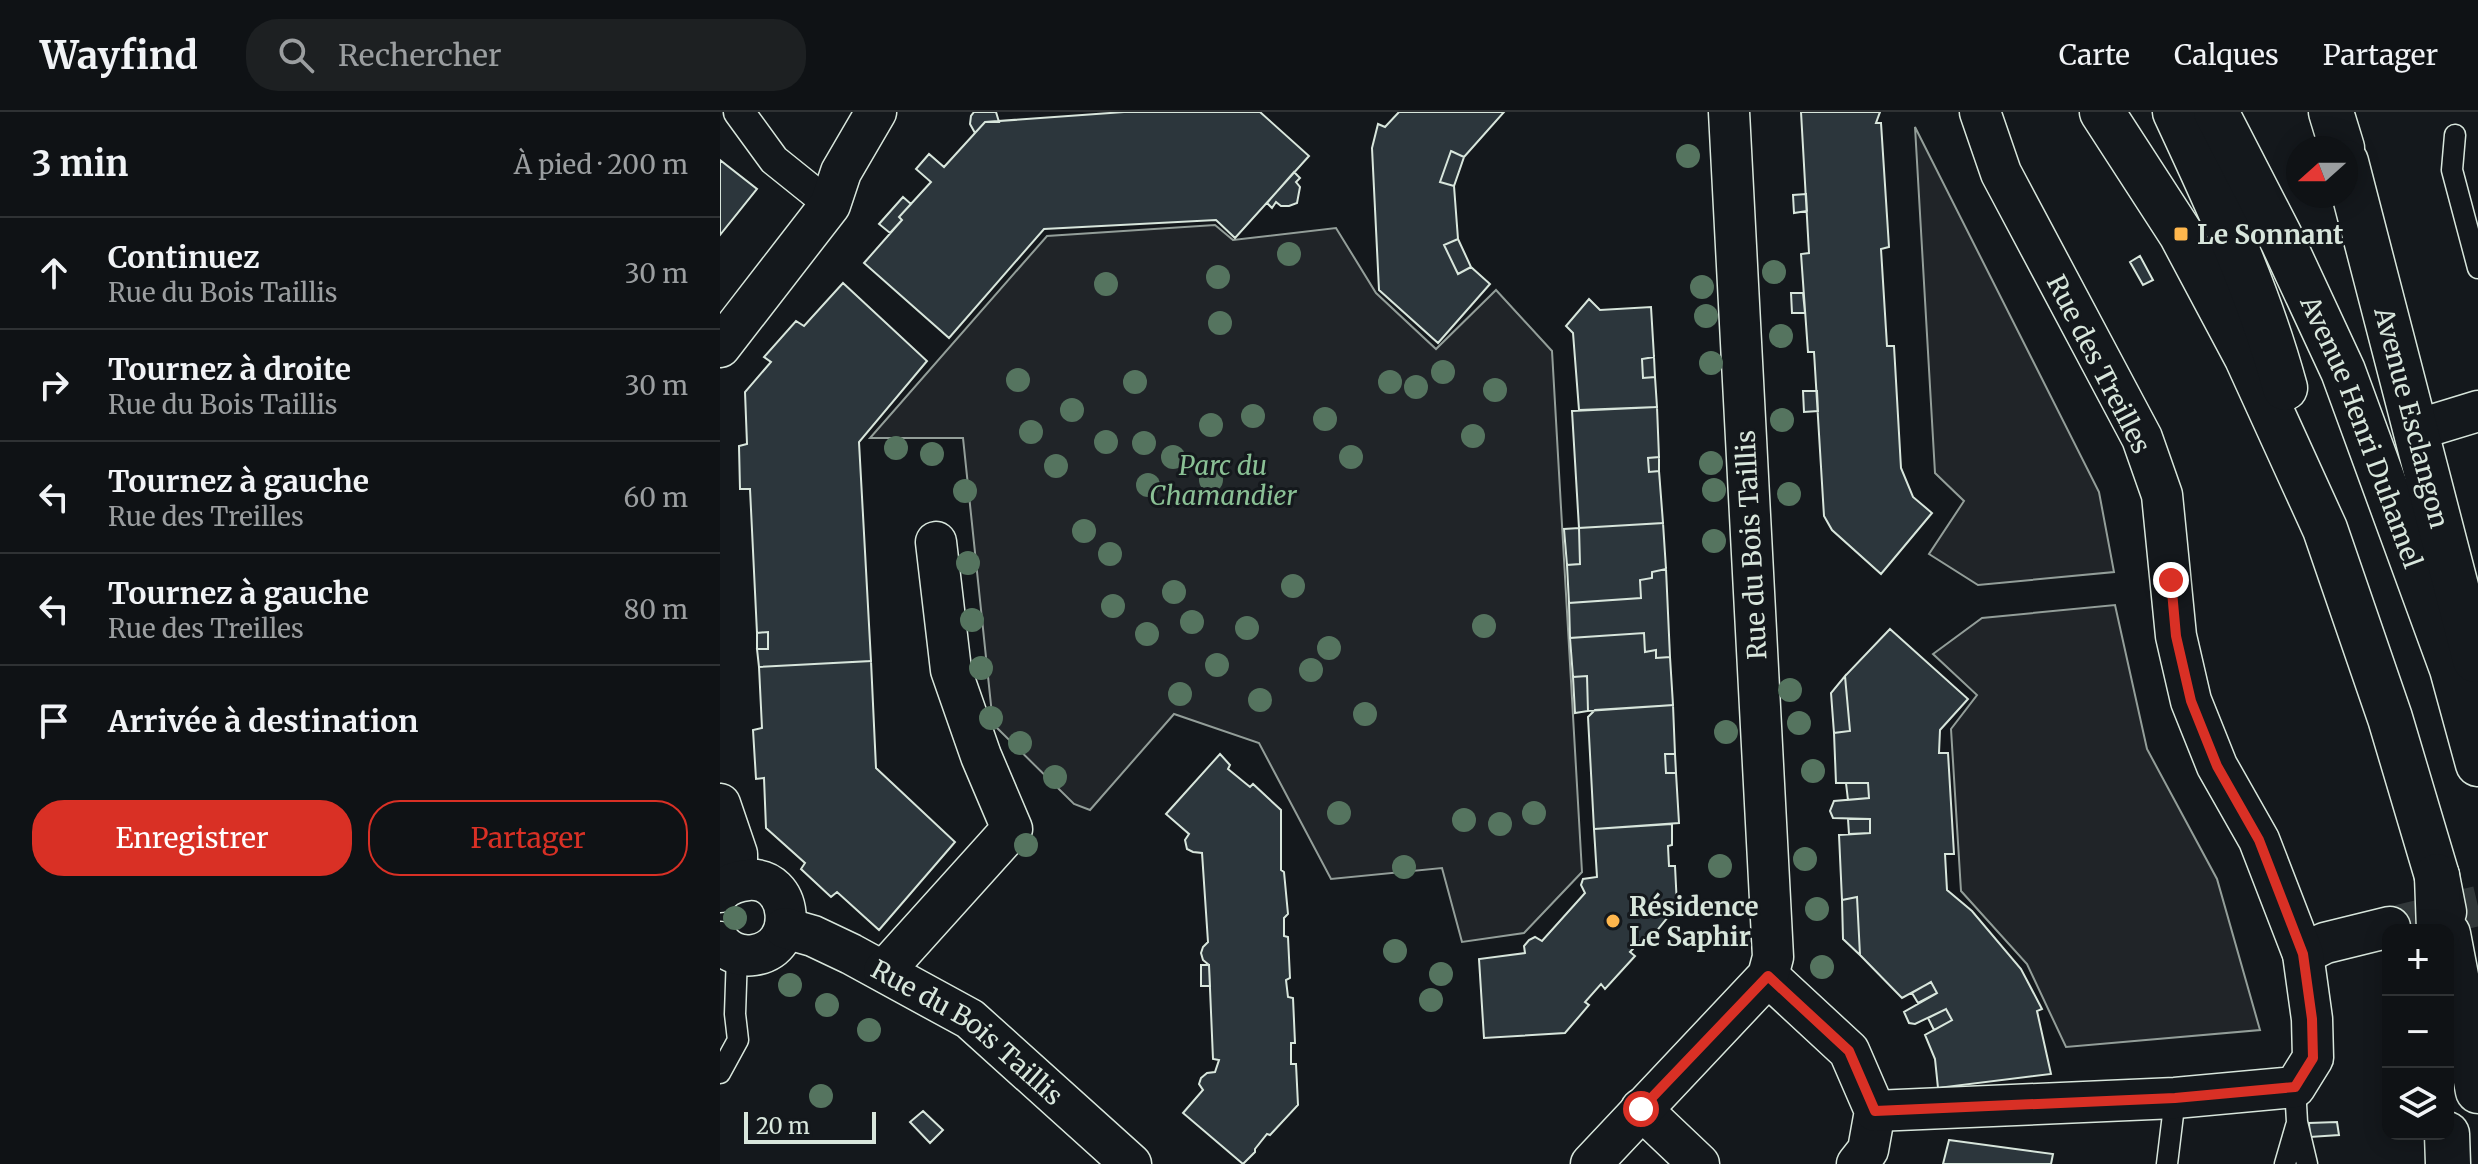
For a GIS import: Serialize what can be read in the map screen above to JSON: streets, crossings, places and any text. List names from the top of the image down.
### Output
{
  "streets": {
    "main road": ["Avenue Esclangon", "Avenue Henri Duhamel"],
    "street": ["Rue des Treilles", "Rue du Bois Taillis"]
  },
  "parks": ["Parc du Chamandier"],
  "places": {
    "transit": ["Le Sonnant"],
    "other": ["Résidence Le Saphir"]
  },
  "scale_bar": "20 m",
  "north": "left",
  "page": {
    "header": "Wayfind",
    "search": "Rechercher",
    "nav": ["Carte", "Calques", "Partager"],
    "heading": ["3 min", "À pied · 200 m"],
    "list": [
      ["Continuez", "Rue du Bois Taillis", "30 m"],
      ["Tournez à droite", "Rue du Bois Taillis", "30 m"],
      ["Tournez à gauche", "Rue des Treilles", "60 m"],
      ["Tournez à gauche", "Rue des Treilles", "80 m"],
      "Arrivée à destination"
    ],
    "buttons": ["Enregistrer", "Partager"],
    "map_buttons": ["+", "−"],
    "scale": "20 m"
  }
}
